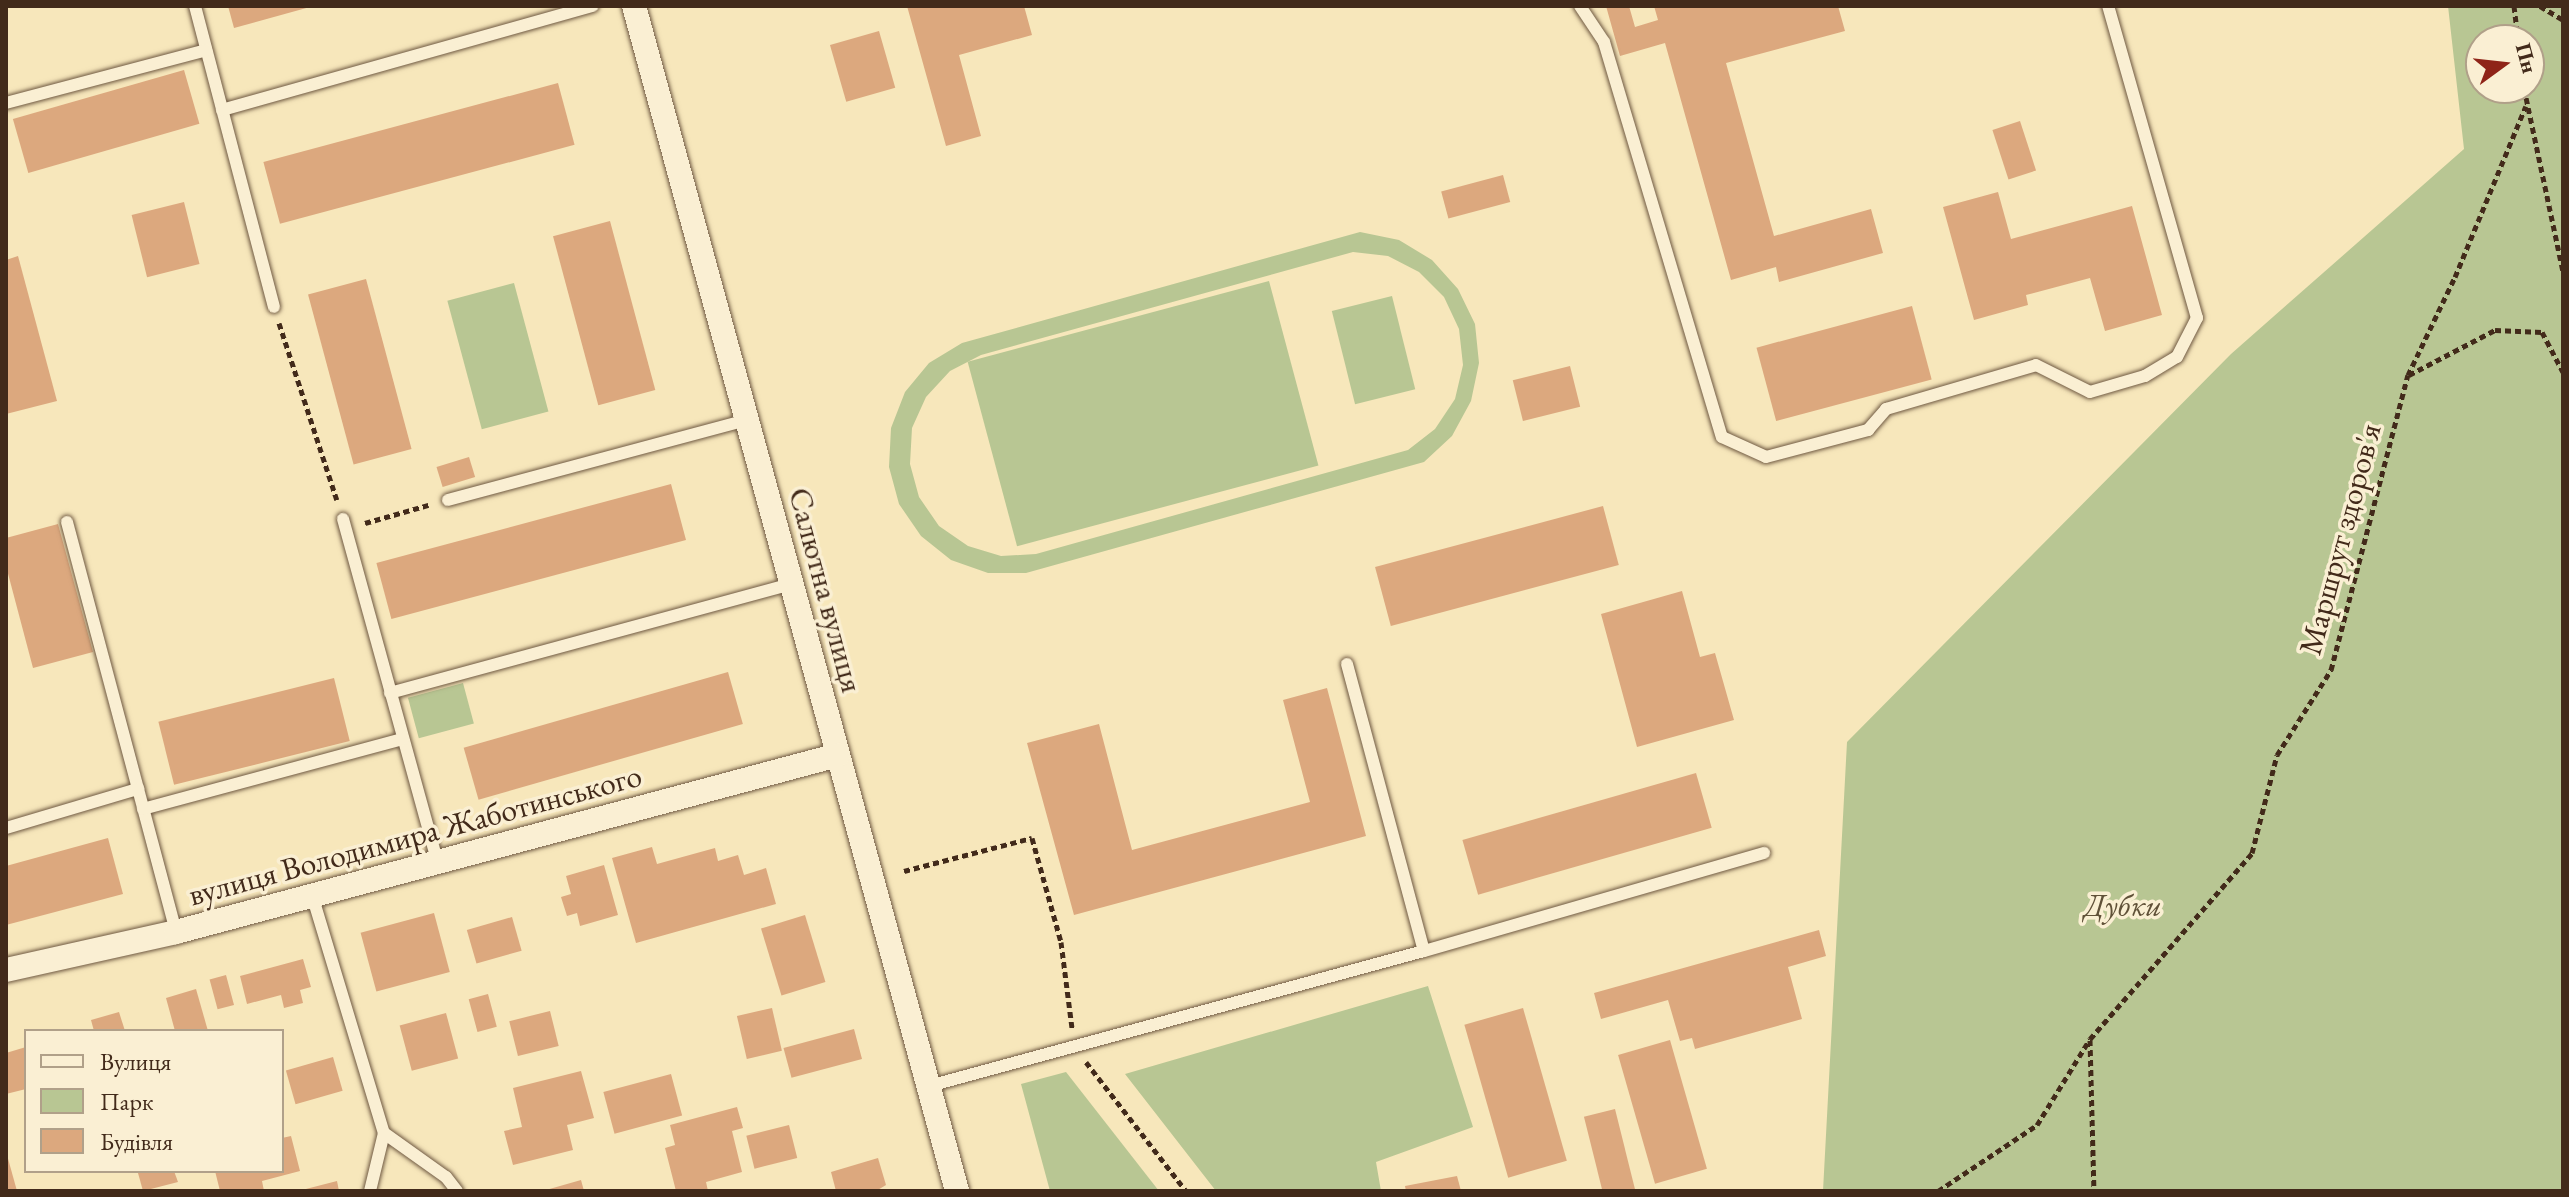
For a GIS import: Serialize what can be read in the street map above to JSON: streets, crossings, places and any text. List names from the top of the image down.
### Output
{
  "streets": {
    "street": ["Салютна вулиця", "вулиця Володимира Жаботинського"],
    "path": ["Маршрут здоров'я"]
  },
  "crossings": [
    ["Салютна вулиця", "вулиця Володимира Жаботинського"]
  ],
  "parks": ["Дубки"],
  "legend": ["Вулиця", "Парк", "Будівля"],
  "north": "right"
}
